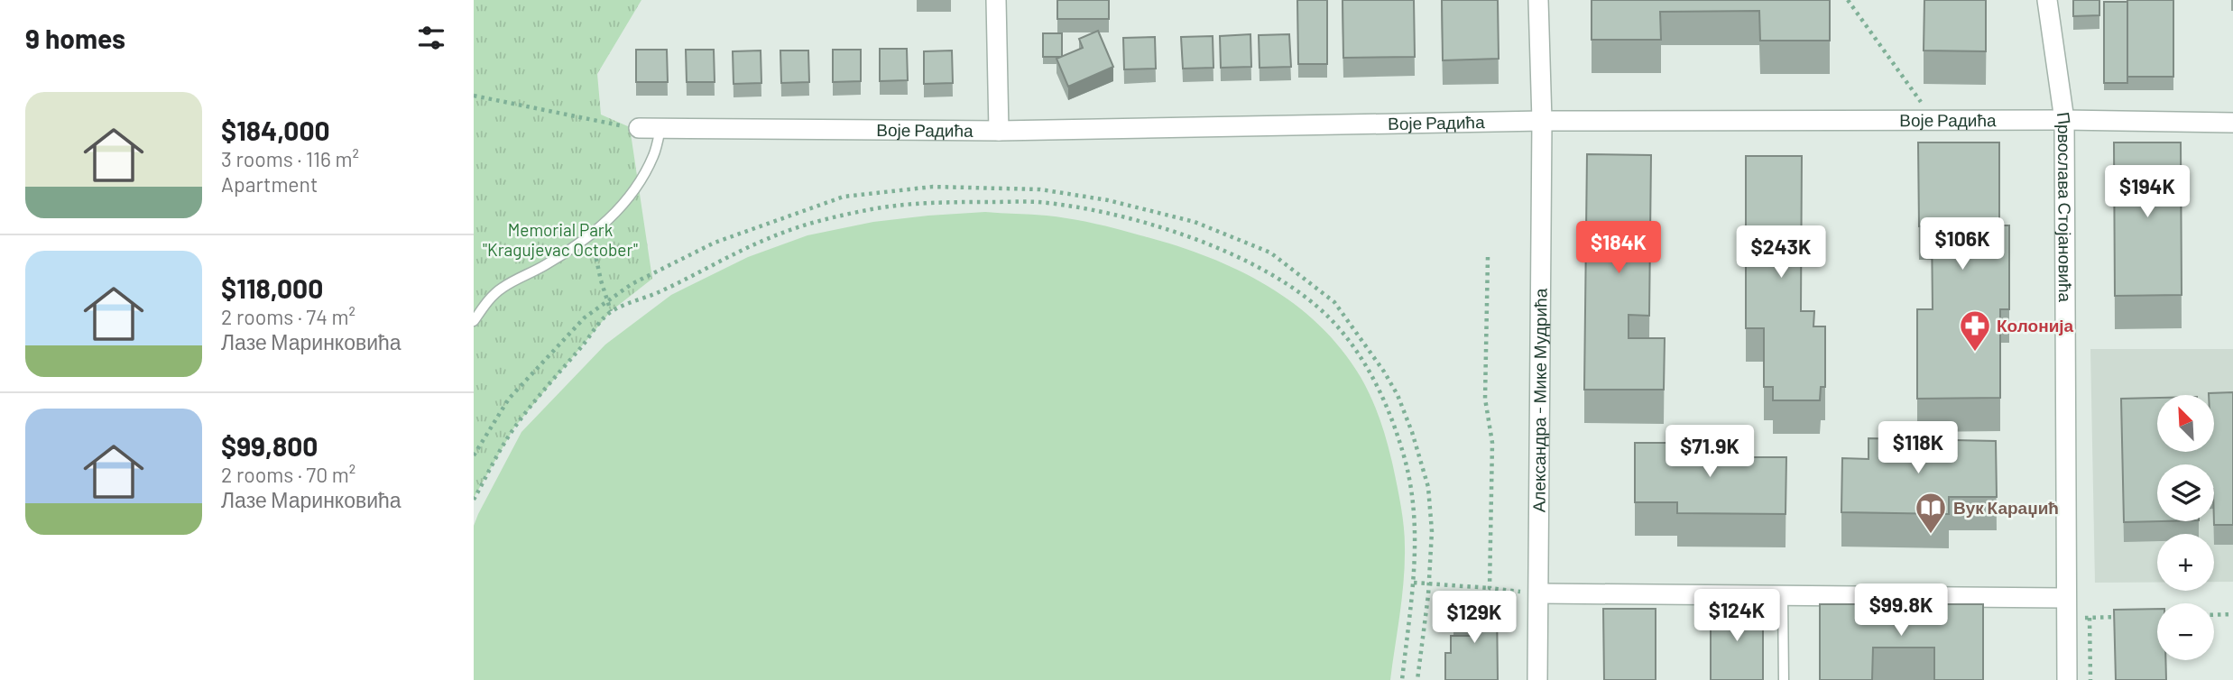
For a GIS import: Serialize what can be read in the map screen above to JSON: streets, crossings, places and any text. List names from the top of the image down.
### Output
{
  "streets": {
    "street": ["Воје Радића", "Првослава Стојановића", "Александра - Мике Мудрића"]
  },
  "crossings": [
    ["Воје Радића", "Првослава Стојановића"],
    ["Воје Радића", "Александра - Мике Мудрића"]
  ],
  "parks": ["Memorial Park \"Kragujevac October\""],
  "places": {
    "pharmacy": ["Колонија"],
    "library": ["Вук Караџић"]
  },
  "north": "top left",
  "page": {
    "heading": "9 homes",
    "list": [
      {
        "name": "$184,000",
        "note": "3 rooms · 116 m² · Apartment"
      },
      {
        "name": "$118,000",
        "note": "2 rooms · 74 m² · Лазе Маринковића"
      },
      {
        "name": "$99,800",
        "note": "2 rooms · 70 m² · Лазе Маринковића"
      }
    ],
    "price": [
      "$194K",
      "$106K",
      "$184K",
      "$243K",
      "$118K",
      "$71.9K",
      "$99.8K",
      "$124K",
      "$129K"
    ],
    "map_buttons": ["+", "−"]
  }
}
